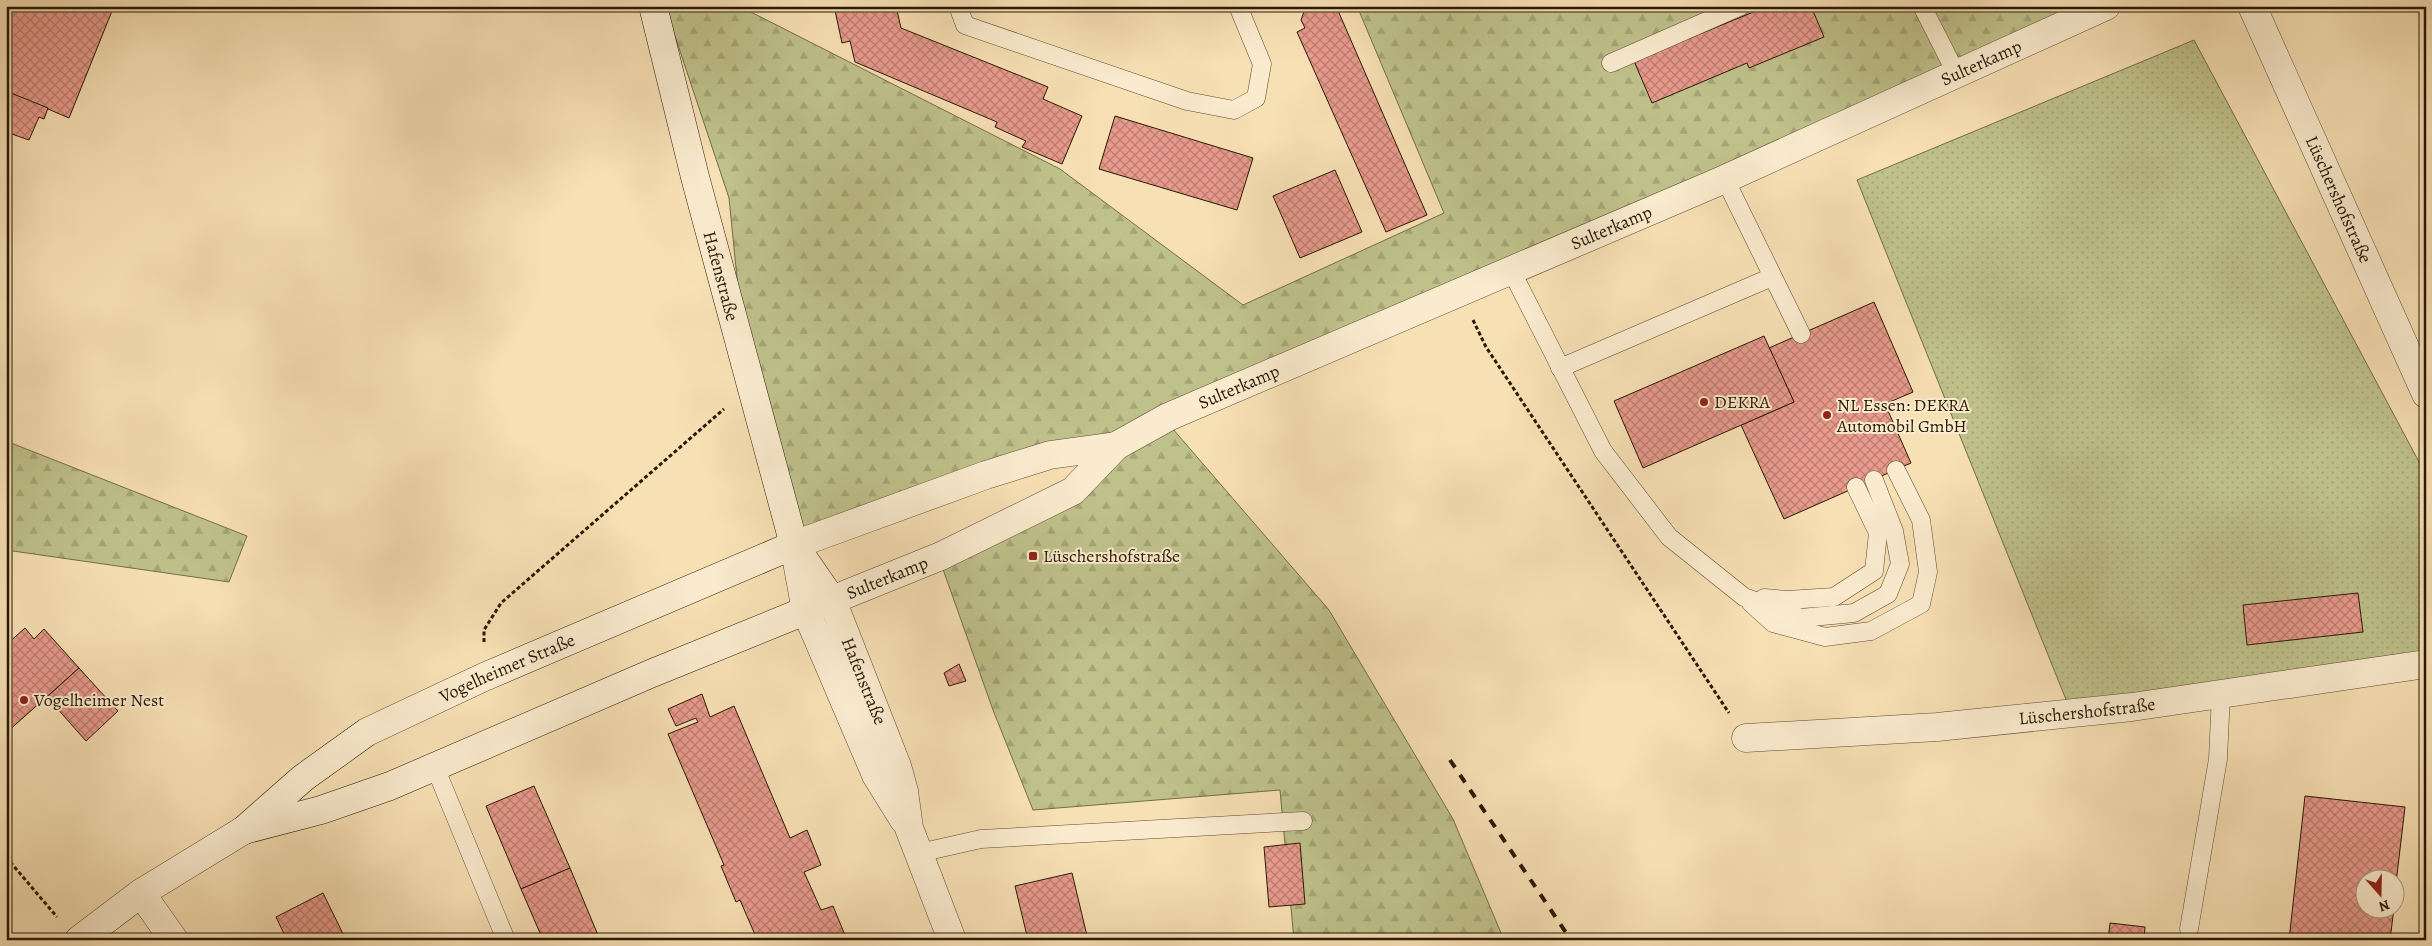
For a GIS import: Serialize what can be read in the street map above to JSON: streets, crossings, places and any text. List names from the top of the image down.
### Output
{
  "streets": {
    "street": [
      "Sulterkamp",
      "Lüschershofstraße",
      "Hafenstraße",
      "Vogelheimer Straße"
    ]
  },
  "crossings": [
    ["Sulterkamp", "Hafenstraße"],
    ["Sulterkamp", "Vogelheimer Straße"],
    ["Hafenstraße", "Vogelheimer Straße"]
  ],
  "places": {
    "other": ["DEKRA", "NL Essen: DEKRA Automobil GmbH", "Vogelheimer Nest"],
    "transit": ["Lüschershofstraße"]
  },
  "north": "bottom"
}
